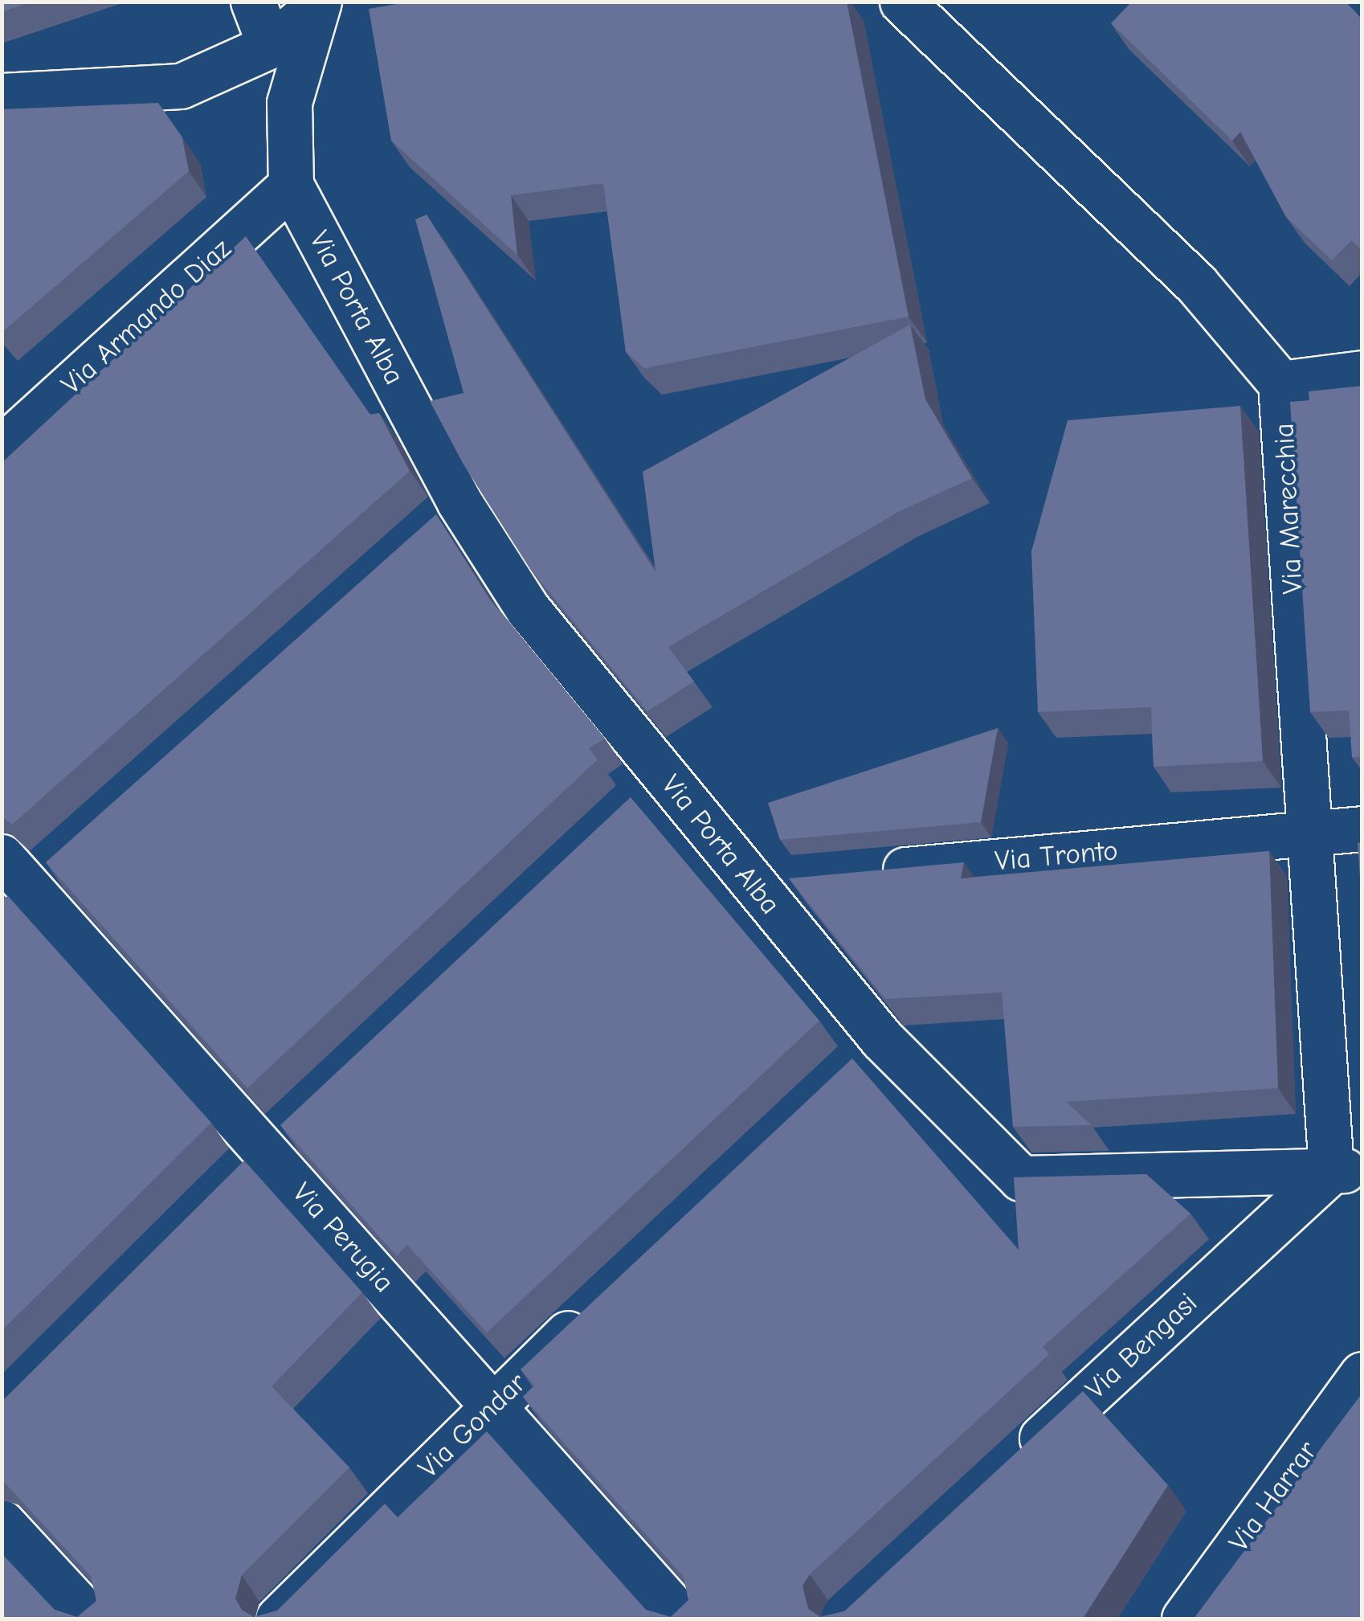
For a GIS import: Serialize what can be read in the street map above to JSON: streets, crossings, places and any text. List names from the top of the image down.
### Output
{
  "streets": {
    "street": [
      "Via Porta Alba",
      "Via Armando Diaz",
      "Via Marecchia",
      "Via Tronto",
      "Via Perugia",
      "Via Bengasi",
      "Via Gondar",
      "Via Harrar"
    ]
  },
  "crossings": [
    ["Via Porta Alba", "Via Armando Diaz"],
    ["Via Porta Alba", "Via Marecchia"],
    ["Via Porta Alba", "Via Bengasi"],
    ["Via Marecchia", "Via Tronto"],
    ["Via Marecchia", "Via Bengasi"],
    ["Via Perugia", "Via Gondar"]
  ]
}
